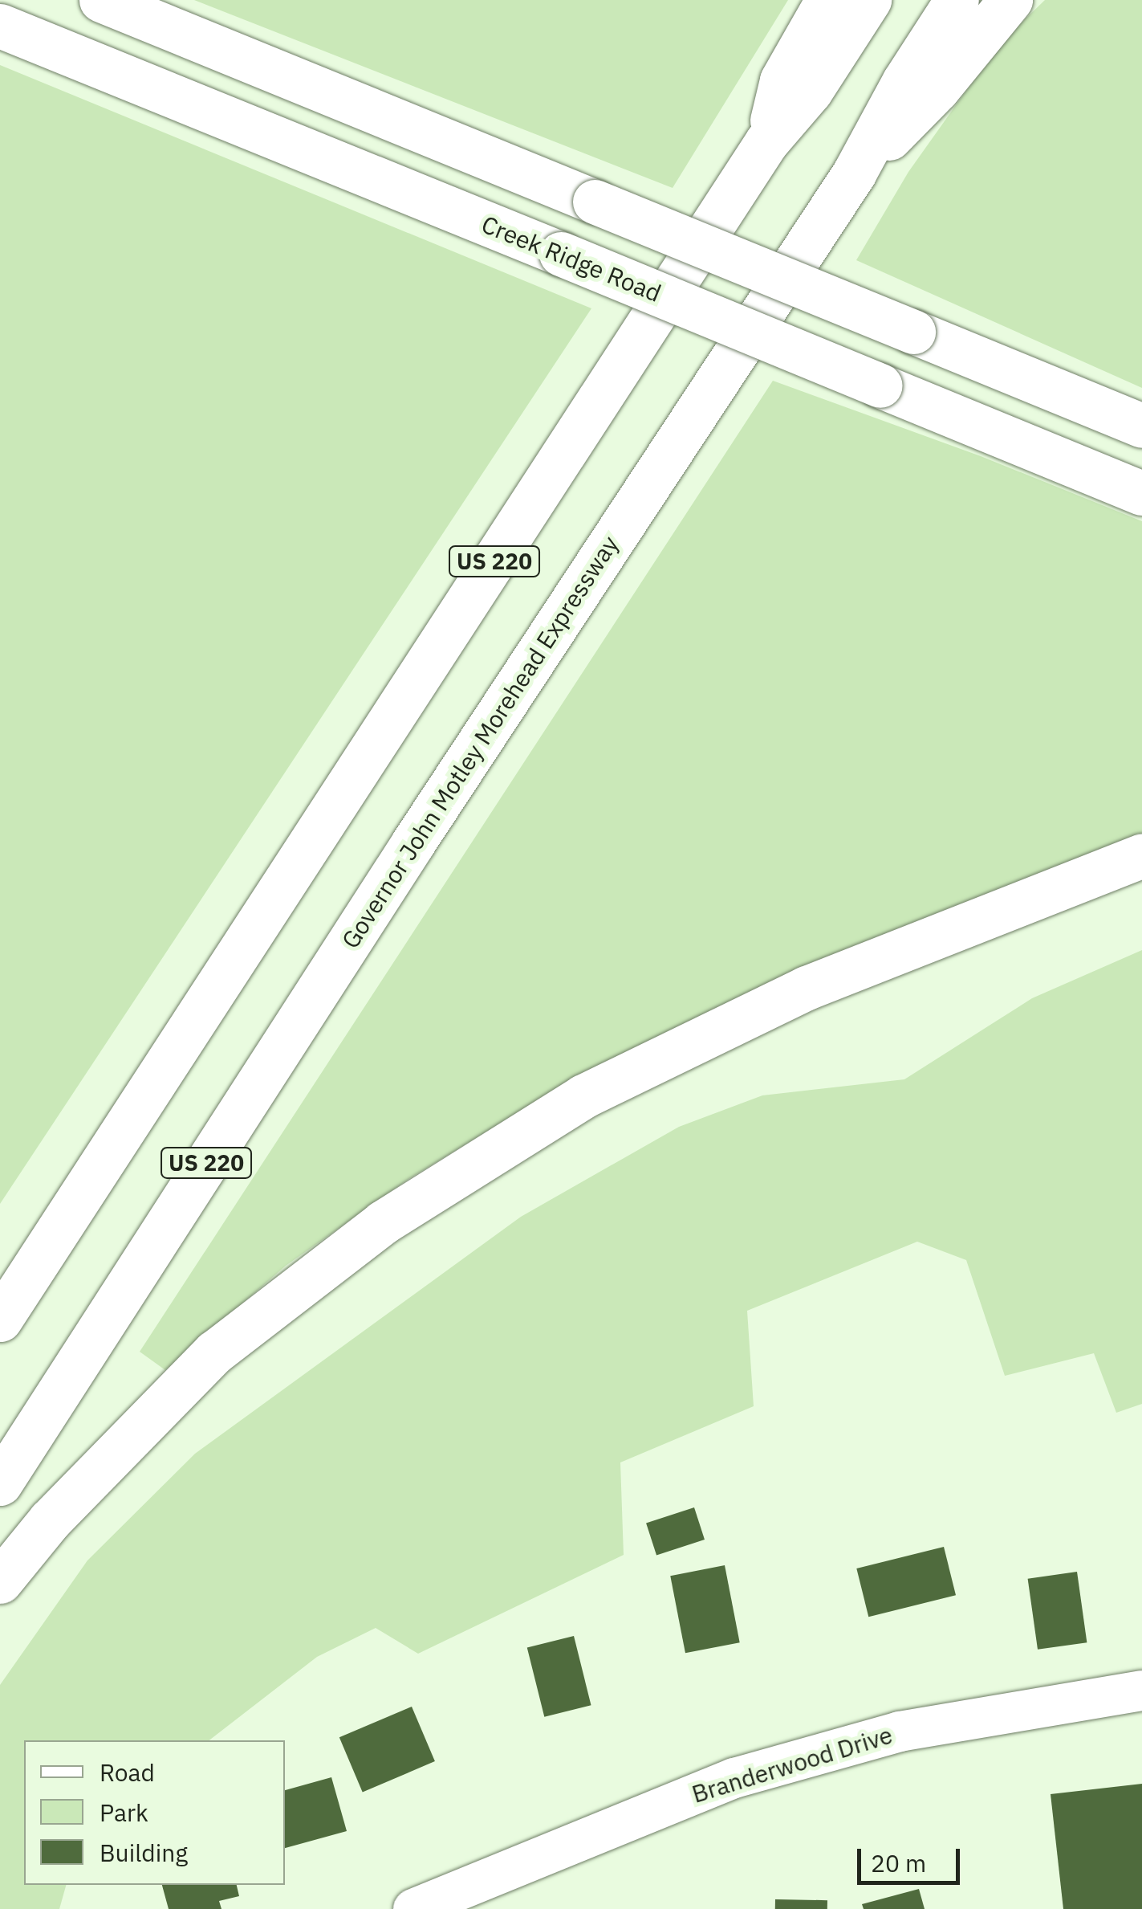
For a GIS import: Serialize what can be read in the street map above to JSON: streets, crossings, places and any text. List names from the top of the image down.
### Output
{
  "streets": {
    "main road": ["Creek Ridge Road", "US 220", "Governor John Motley Morehead Expressway"],
    "street": ["Branderwood Drive"]
  },
  "legend": ["Road", "Park", "Building"],
  "scale_bar": "20 m"
}
